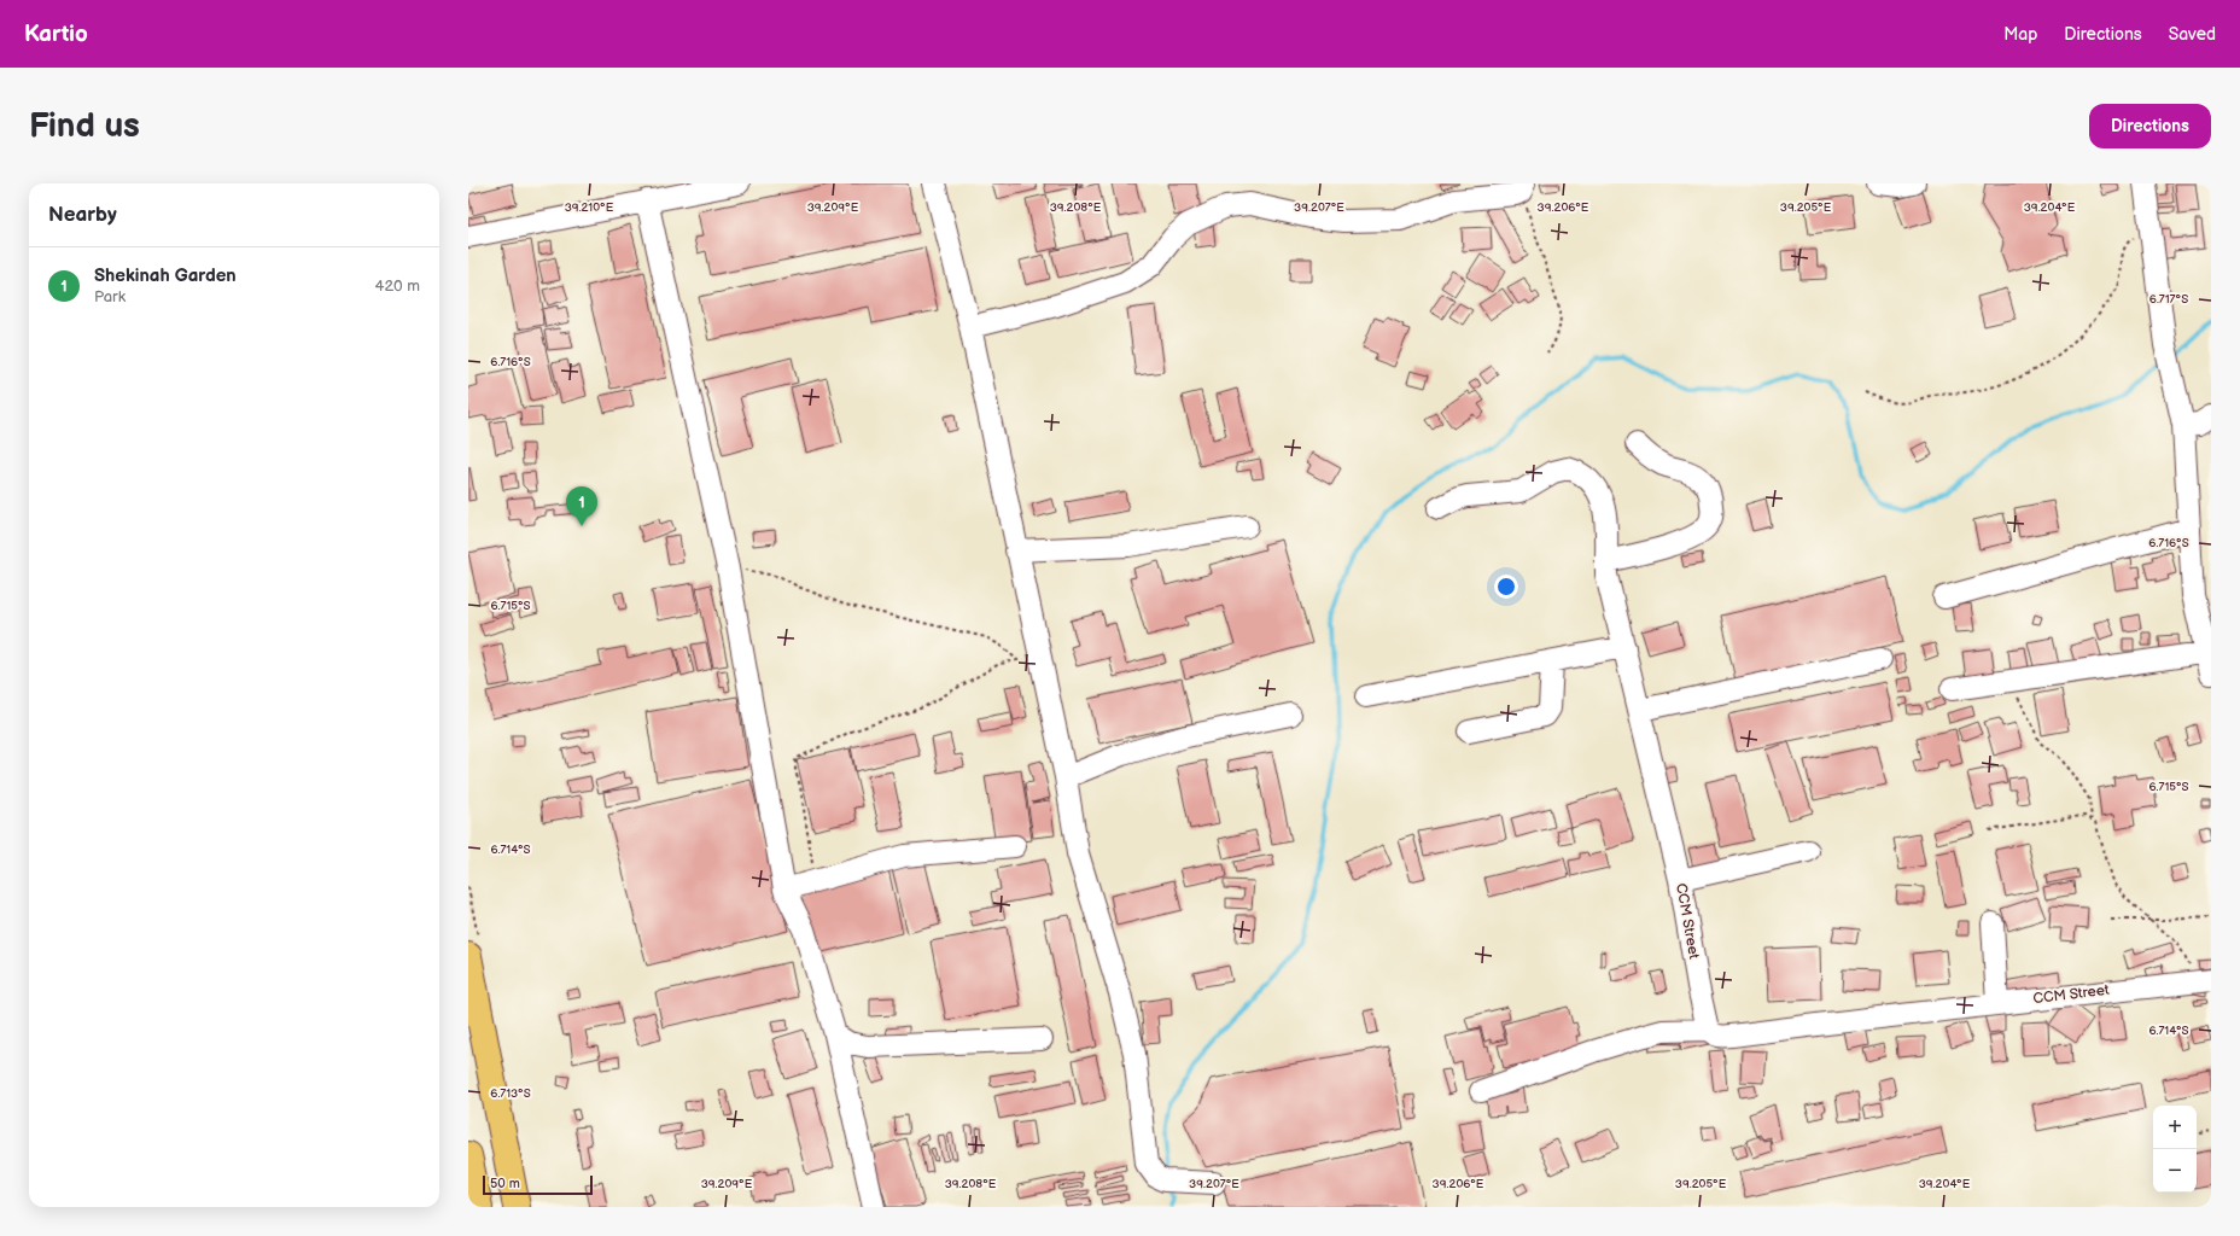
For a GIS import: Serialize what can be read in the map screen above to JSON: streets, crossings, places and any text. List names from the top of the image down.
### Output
{
  "streets": {
    "street": ["CCM Street"]
  },
  "scale_bar": "50 m",
  "page": {
    "header": "Kartio",
    "nav": ["Map", "Directions", "Saved"],
    "buttons": "Directions",
    "title": "Find us",
    "heading": "Nearby",
    "list": [
      {
        "mark": "1",
        "name": "Shekinah Garden",
        "note": "Park",
        "value": "420 m"
      }
    ],
    "pins": "1",
    "map_buttons": ["+", "−"],
    "scale": "50 m"
  },
  "coordinates": [
    "39.210°E",
    "39.209°E",
    "39.208°E",
    "39.207°E",
    "39.206°E",
    "39.205°E",
    "39.204°E",
    "6.717°S",
    "6.716°S",
    "6.715°S",
    "6.714°S",
    "6.713°S"
  ]
}
